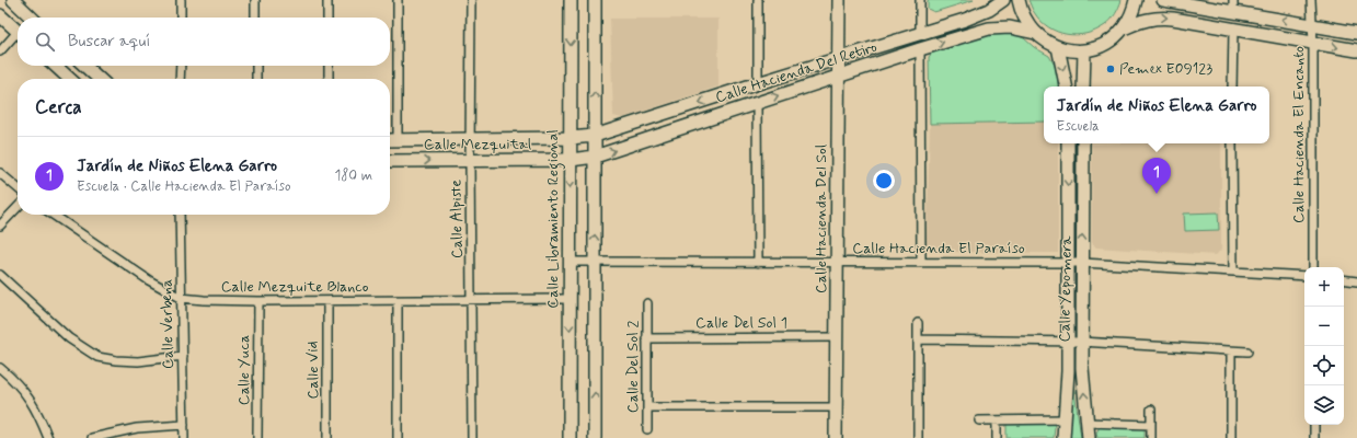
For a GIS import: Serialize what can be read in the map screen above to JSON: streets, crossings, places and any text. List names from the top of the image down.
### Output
{
  "streets": {
    "street": [
      "Calle Hacienda Del Retiro",
      "Calle Hacienda El Encanto",
      "Calle Mezquital",
      "Calle Alpiste",
      "Calle Libramiento Regional",
      "Calle Hacienda Del Sol",
      "Calle Hacienda El Paraíso",
      "Calle Mezquite Blanco",
      "Calle Yepomera",
      "Calle Del Sol 1",
      "Calle Verbena",
      "Calle Del Sol 2",
      "Calle Yuca",
      "Calle Vid"
    ]
  },
  "crossings": [
    ["Calle Hacienda Del Retiro", "Calle Mezquital"],
    ["Calle Hacienda Del Retiro", "Calle Libramiento Regional"],
    ["Calle Hacienda Del Retiro", "Calle Hacienda Del Sol"],
    ["Calle Mezquital", "Calle Alpiste"],
    ["Calle Mezquital", "Calle Libramiento Regional"],
    ["Calle Alpiste", "Calle Mezquite Blanco"],
    ["Calle Libramiento Regional", "Calle Hacienda El Paraíso"],
    ["Calle Libramiento Regional", "Calle Mezquite Blanco"],
    ["Calle Hacienda Del Sol", "Calle Hacienda El Paraíso"],
    ["Calle Hacienda Del Sol", "Calle Del Sol 1"],
    ["Calle Hacienda El Paraíso", "Calle Yepomera"],
    ["Calle Mezquite Blanco", "Calle Verbena"],
    ["Calle Mezquite Blanco", "Calle Yuca"],
    ["Calle Mezquite Blanco", "Calle Vid"],
    ["Calle Del Sol 1", "Calle Del Sol 2"]
  ],
  "places": ["Pemex E09123"],
  "page": {
    "search": "Buscar aquí",
    "heading": "Cerca",
    "popup": ["Jardín de Niños Elena Garro", "Escuela"],
    "list": [
      {
        "mark": "1",
        "name": "Jardín de Niños Elena Garro",
        "note": "Escuela · Calle Hacienda El Paraíso",
        "value": "180 m"
      }
    ],
    "pins": "1",
    "map_buttons": ["+", "−"]
  }
}
